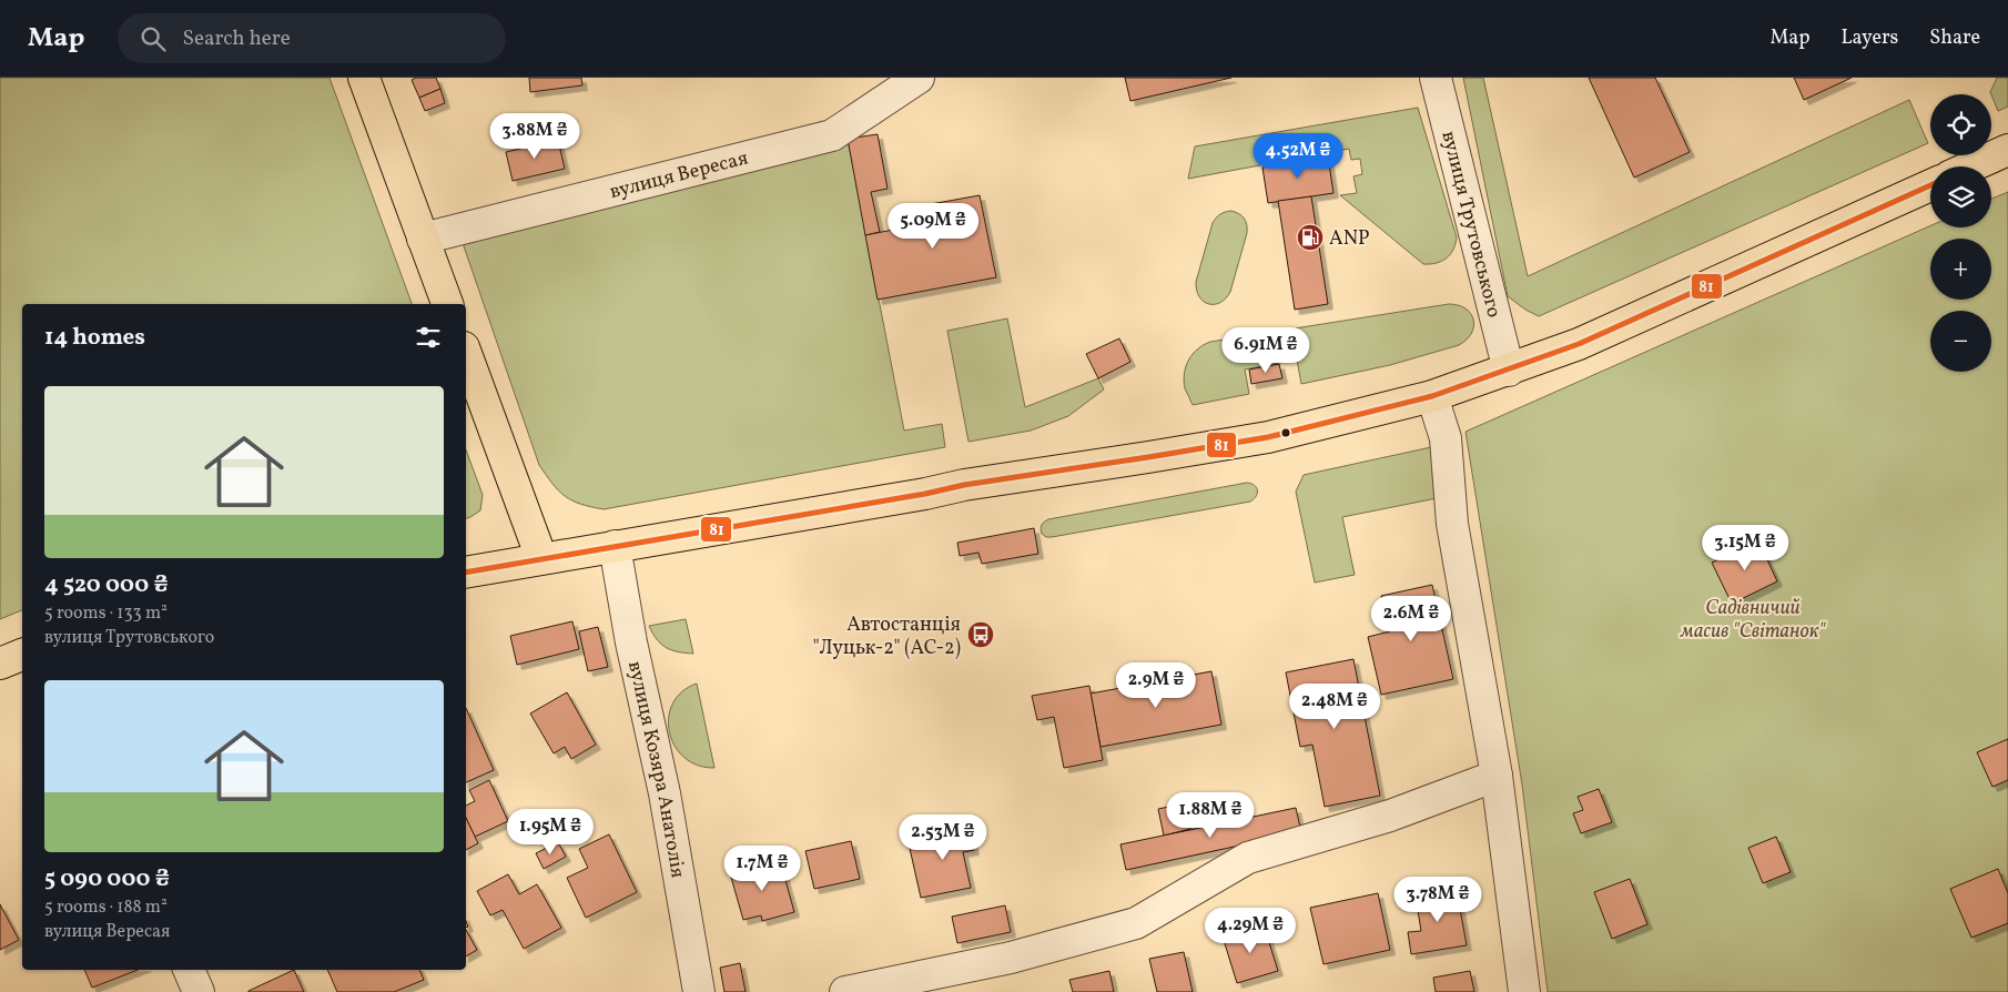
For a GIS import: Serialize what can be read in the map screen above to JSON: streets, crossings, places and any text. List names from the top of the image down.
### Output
{
  "streets": {
    "street": ["вулиця Вересая", "вулиця Трутовського", "вулиця Козяра Анатолія"]
  },
  "parks": ["Садівничий масив \"Світанок\""],
  "places": {
    "fuel station": ["ANP"],
    "bus stop": ["Автостанція \"Луцьк-2\" (АС-2)"]
  },
  "lines": ["transit line 81"],
  "page": {
    "header": "Map",
    "search": "Search here",
    "nav": ["Map", "Layers", "Share"],
    "map_buttons": ["+", "−"],
    "price": [
      "3.88M ₴",
      "4.52M ₴",
      "5.09M ₴",
      "6.91M ₴",
      "3.15M ₴",
      "2.6M ₴",
      "2.9M ₴",
      "2.48M ₴",
      "1.88M ₴",
      "1.95M ₴",
      "2.53M ₴",
      "1.7M ₴",
      "3.78M ₴",
      "4.29M ₴"
    ],
    "heading": "14 homes",
    "list": [
      {
        "name": "4 520 000 ₴",
        "note": "5 rooms · 133 m² · вулиця Трутовського"
      },
      {
        "name": "5 090 000 ₴",
        "note": "5 rooms · 188 m² · вулиця Вересая"
      }
    ]
  }
}
